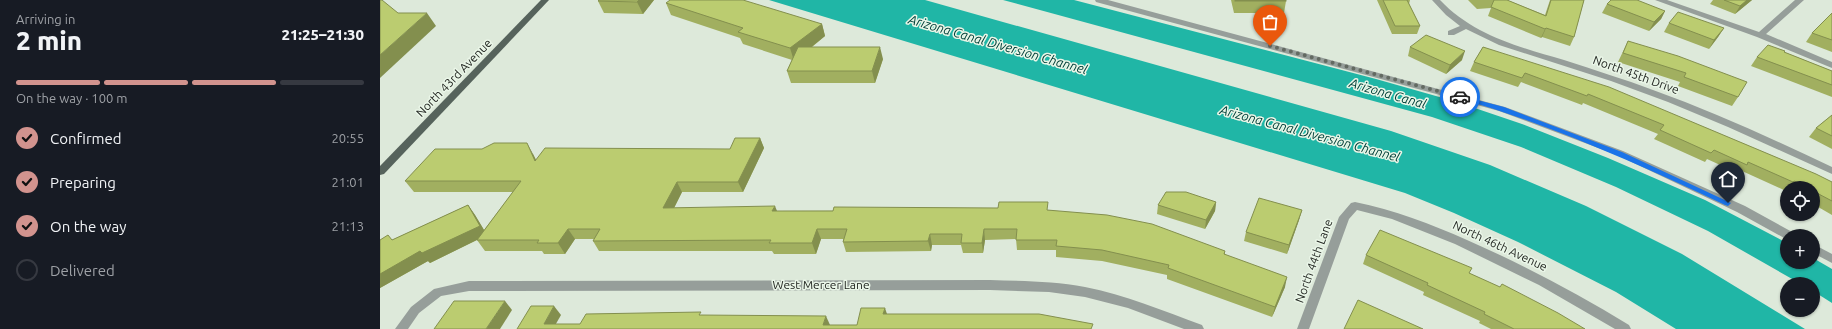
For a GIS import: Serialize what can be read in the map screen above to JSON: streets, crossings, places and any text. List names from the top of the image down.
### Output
{
  "streets": {
    "main road": ["North 43rd Avenue"],
    "street": [
      "North 45th Drive",
      "North 46th Avenue",
      "North 44th Lane",
      "West Mercer Lane"
    ]
  },
  "crossings": [
    ["North 46th Avenue", "North 44th Lane"]
  ],
  "water": ["Arizona Canal Diversion Channel", "Arizona Canal"],
  "page": {
    "heading": ["2 min", "Arriving in", "21:25–21:30"],
    "bar": "On the way · 100 m",
    "list": [
      ["Confirmed", "20:55"],
      ["Preparing", "21:01"],
      ["On the way", "21:13"],
      "Delivered"
    ],
    "map_buttons": ["+", "−"]
  }
}
